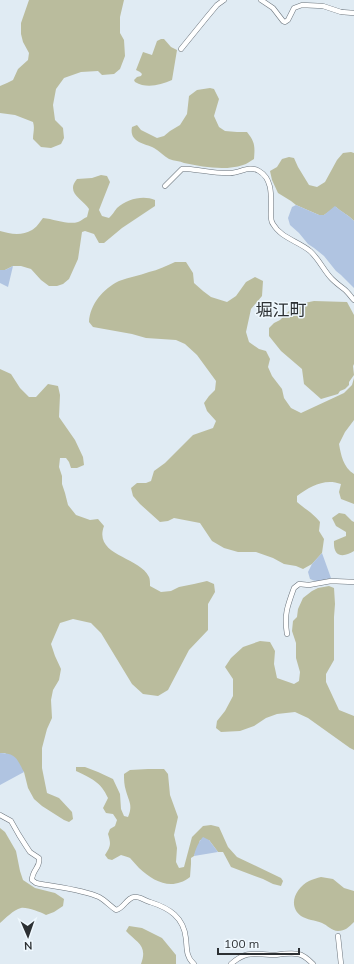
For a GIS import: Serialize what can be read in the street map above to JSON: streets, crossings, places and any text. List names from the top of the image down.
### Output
{
  "districts": ["堀江町"],
  "scale_bar": "100 m",
  "north": "bottom"
}
